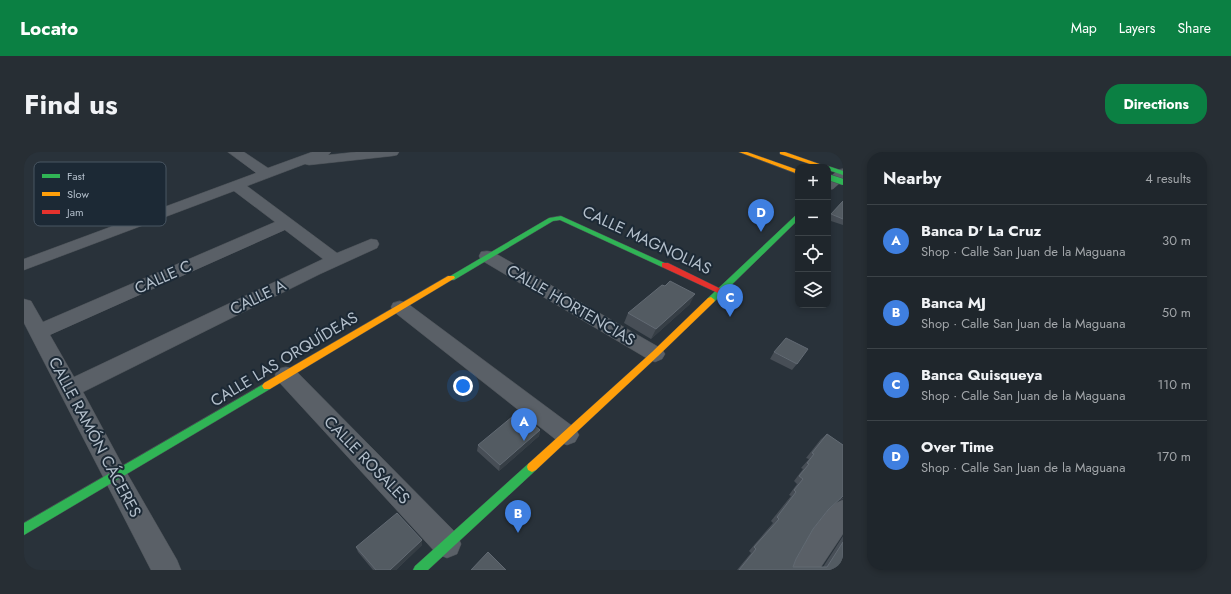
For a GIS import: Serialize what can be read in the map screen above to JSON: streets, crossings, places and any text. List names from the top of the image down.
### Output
{
  "streets": {
    "street": [
      "CALLE MAGNOLIAS",
      "CALLE C",
      "CALLE A",
      "CALLE HORTENCIAS",
      "CALLE LAS ORQUÍDEAS",
      "CALLE RAMÓN CÁCERES",
      "CALLE ROSALES"
    ]
  },
  "crossings": [
    ["CALLE MAGNOLIAS", "CALLE LAS ORQUÍDEAS"],
    ["CALLE C", "CALLE RAMÓN CÁCERES"],
    ["CALLE A", "CALLE RAMÓN CÁCERES"],
    ["CALLE HORTENCIAS", "CALLE LAS ORQUÍDEAS"],
    ["CALLE LAS ORQUÍDEAS", "CALLE RAMÓN CÁCERES"],
    ["CALLE LAS ORQUÍDEAS", "CALLE ROSALES"]
  ],
  "legend": ["Fast", "Slow", "Jam"],
  "page": {
    "header": "Locato",
    "nav": ["Map", "Layers", "Share"],
    "title": "Find us",
    "buttons": "Directions",
    "heading": ["Nearby", "4 results"],
    "map_buttons": ["+", "−"],
    "pins": [
      "D",
      "C",
      "A",
      "B"
    ],
    "list": [
      {
        "mark": "A",
        "name": "Banca D' La Cruz",
        "note": "Shop · Calle San Juan de la Maguana",
        "value": "30 m"
      },
      {
        "mark": "B",
        "name": "Banca MJ",
        "note": "Shop · Calle San Juan de la Maguana",
        "value": "50 m"
      },
      {
        "mark": "C",
        "name": "Banca Quisqueya",
        "note": "Shop · Calle San Juan de la Maguana",
        "value": "110 m"
      },
      {
        "mark": "D",
        "name": "Over Time",
        "note": "Shop · Calle San Juan de la Maguana",
        "value": "170 m"
      }
    ]
  }
}
